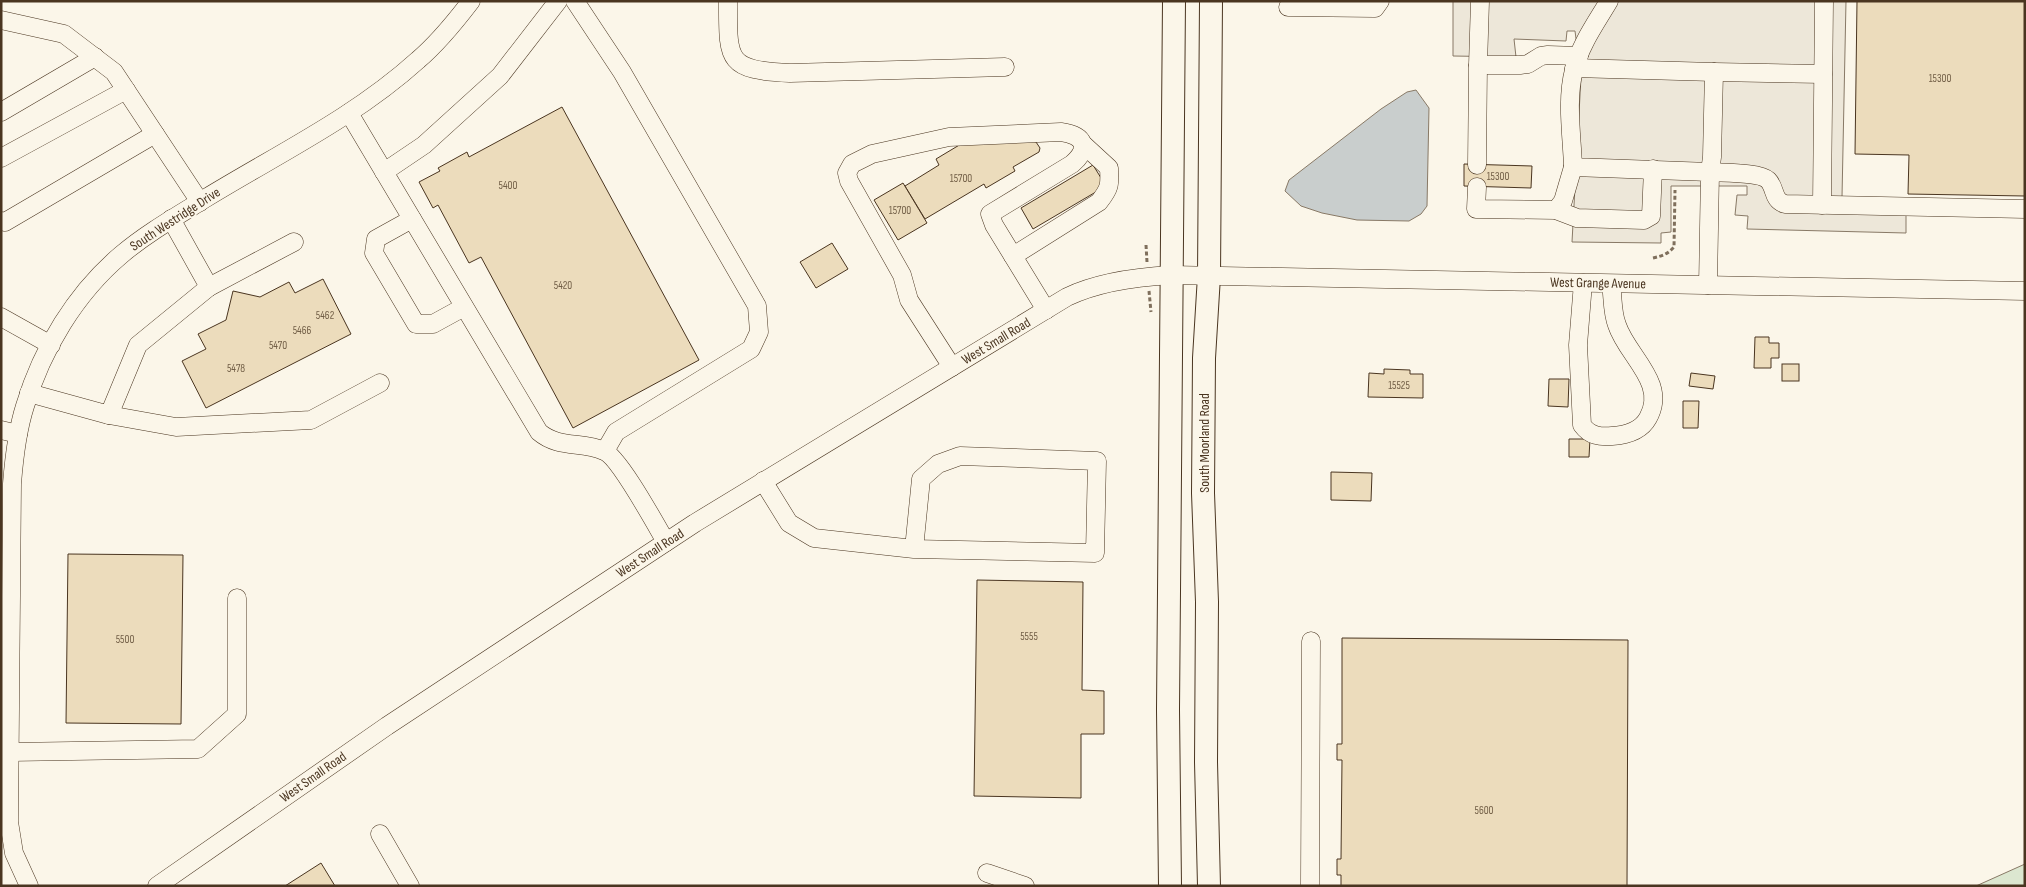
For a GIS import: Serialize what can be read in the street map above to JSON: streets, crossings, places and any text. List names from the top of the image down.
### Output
{
  "streets": {
    "main road": ["South Moorland Road"],
    "street": ["South Westridge Drive", "West Grange Avenue", "West Small Road"]
  },
  "crossings": [
    ["West Grange Avenue", "West Small Road"],
    ["West Grange Avenue", "South Moorland Road"]
  ],
  "house_numbers": [
    "15300",
    "15300",
    "15700",
    "5400",
    "15700",
    "5420",
    "5462",
    "5466",
    "5470",
    "5478",
    "15525",
    "5555",
    "5500",
    "5600"
  ]
}
